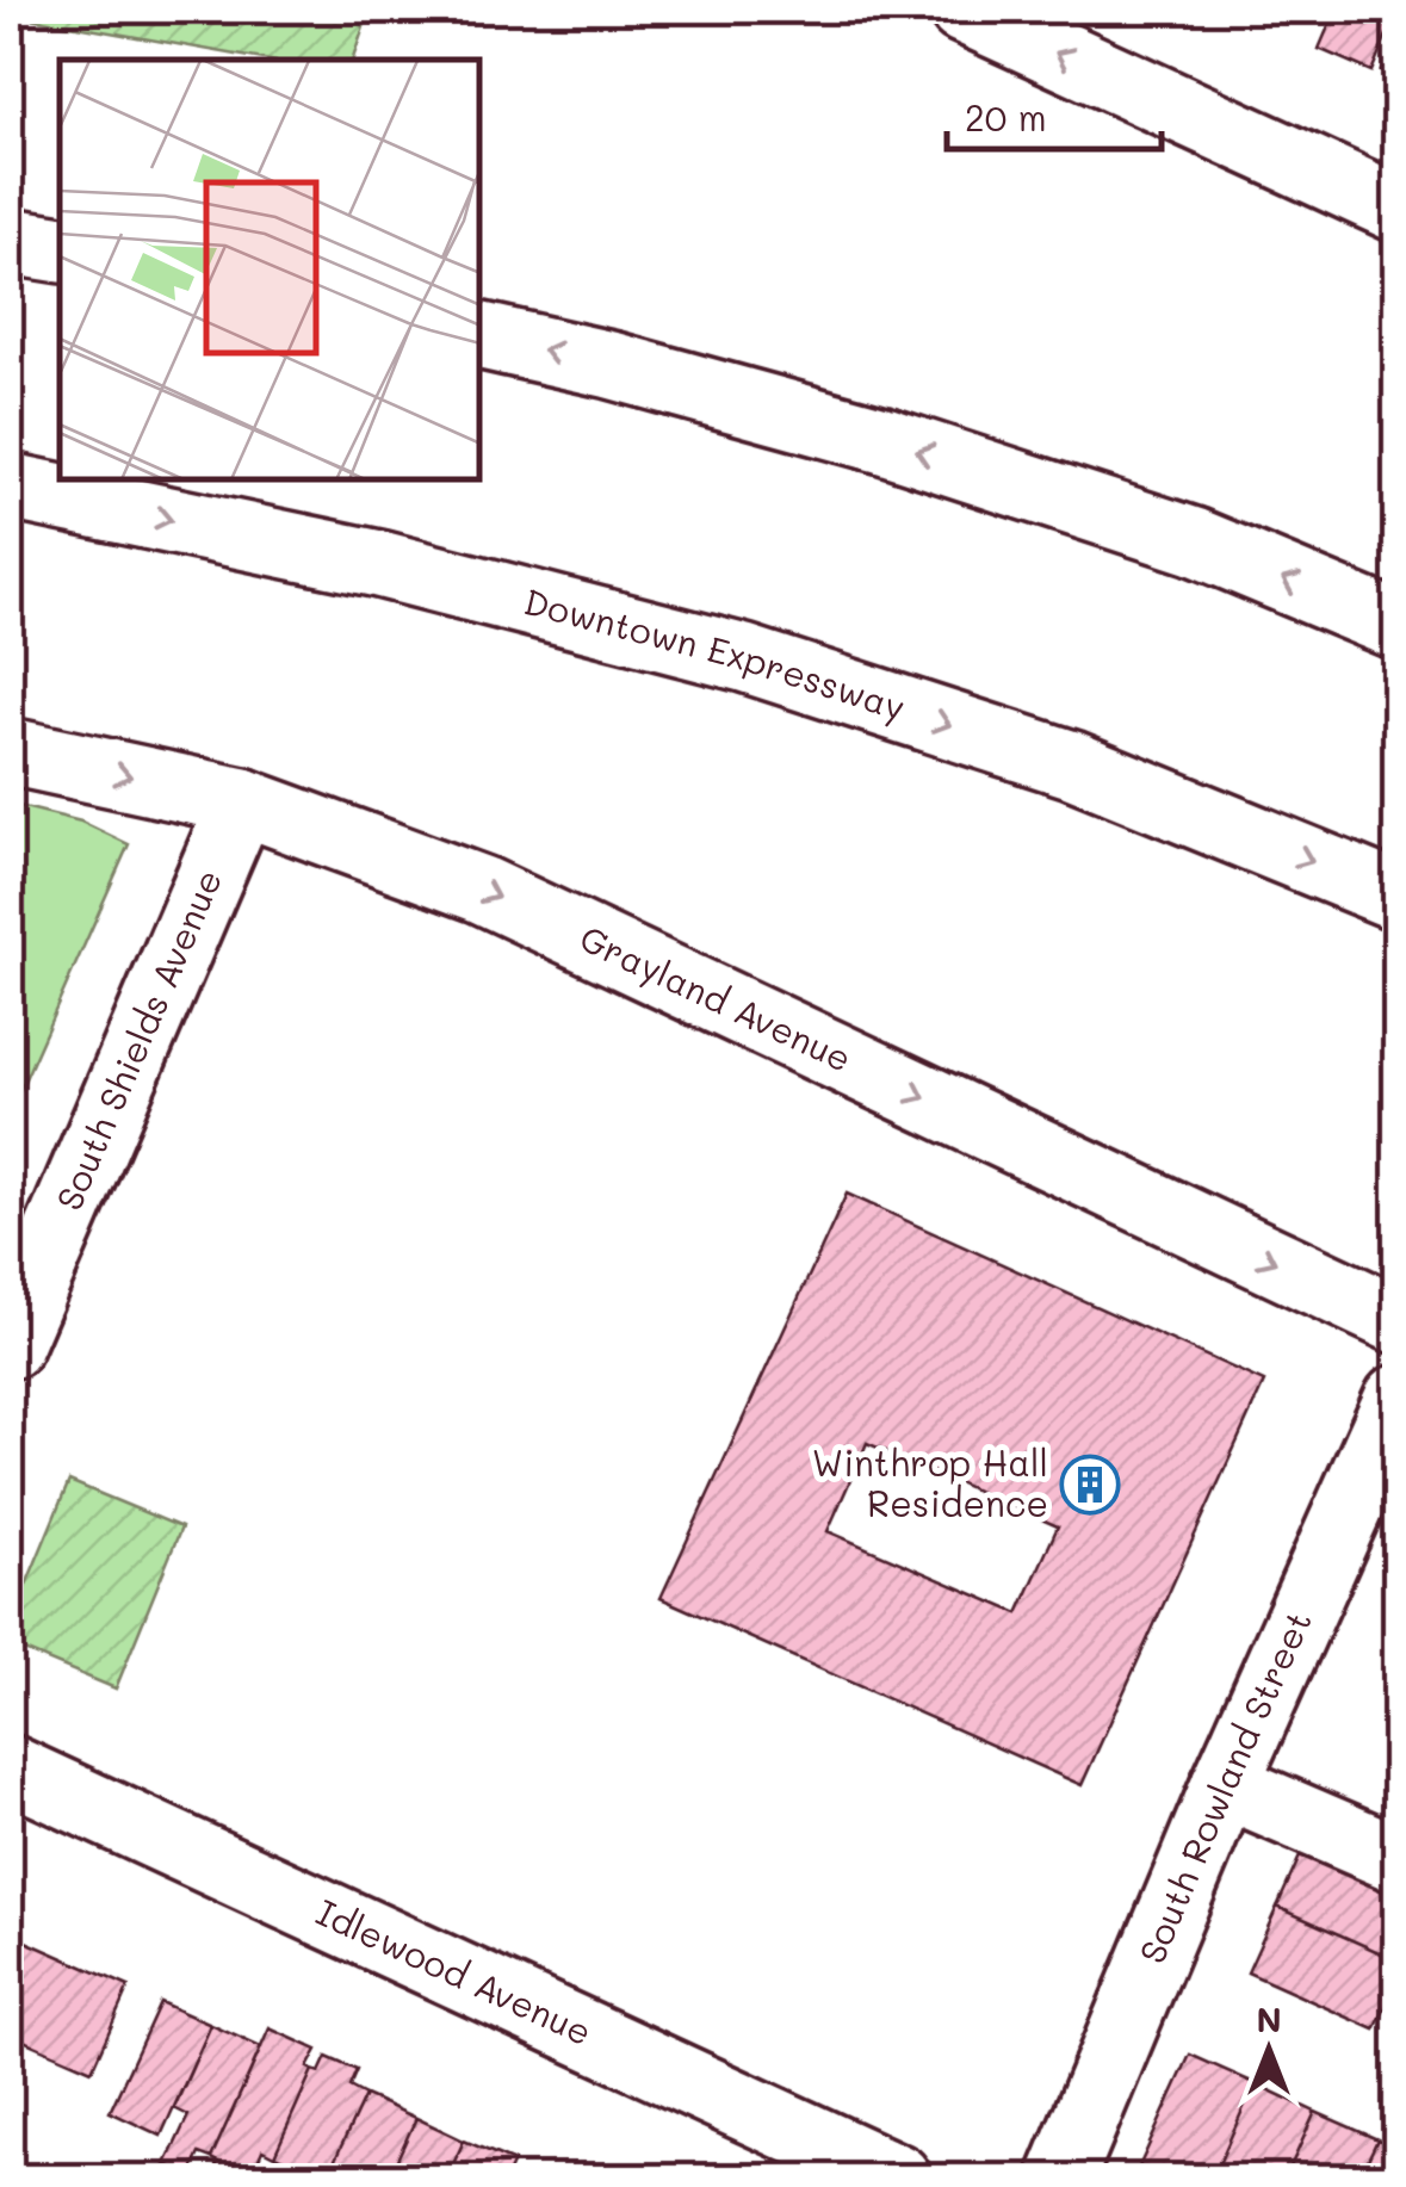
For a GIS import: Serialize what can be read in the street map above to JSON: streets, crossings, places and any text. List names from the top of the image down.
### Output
{
  "streets": {
    "main road": [
      "Downtown Expressway",
      "Grayland Avenue",
      "South Shields Avenue",
      "South Rowland Street",
      "Idlewood Avenue"
    ]
  },
  "crossings": [
    ["Grayland Avenue", "South Shields Avenue"]
  ],
  "places": {
    "building": ["Winthrop Hall Residence"]
  },
  "scale_bar": "20 m",
  "north": "top"
}
